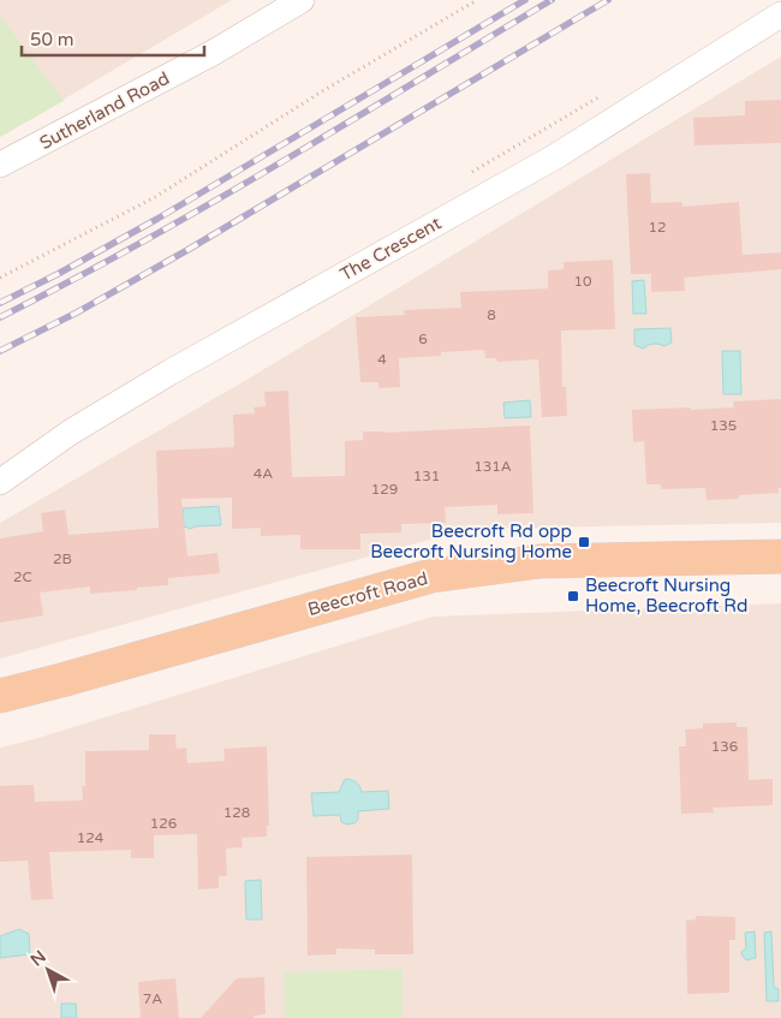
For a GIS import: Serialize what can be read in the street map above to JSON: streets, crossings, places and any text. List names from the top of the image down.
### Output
{
  "streets": {
    "main road": ["Beecroft Road"],
    "street": ["Sutherland Road", "The Crescent"]
  },
  "places": {
    "transit": ["Beecroft Rd opp Beecroft Nursing Home", "Beecroft Nursing Home, Beecroft Rd"]
  },
  "house_numbers": [
    "12",
    "10",
    "8",
    "6",
    "4",
    "135",
    "131A",
    "4A",
    "131",
    "129",
    "2B",
    "2C",
    "136",
    "128",
    "126",
    "124",
    "7A"
  ],
  "scale_bar": "50 m",
  "north": "top left"
}
